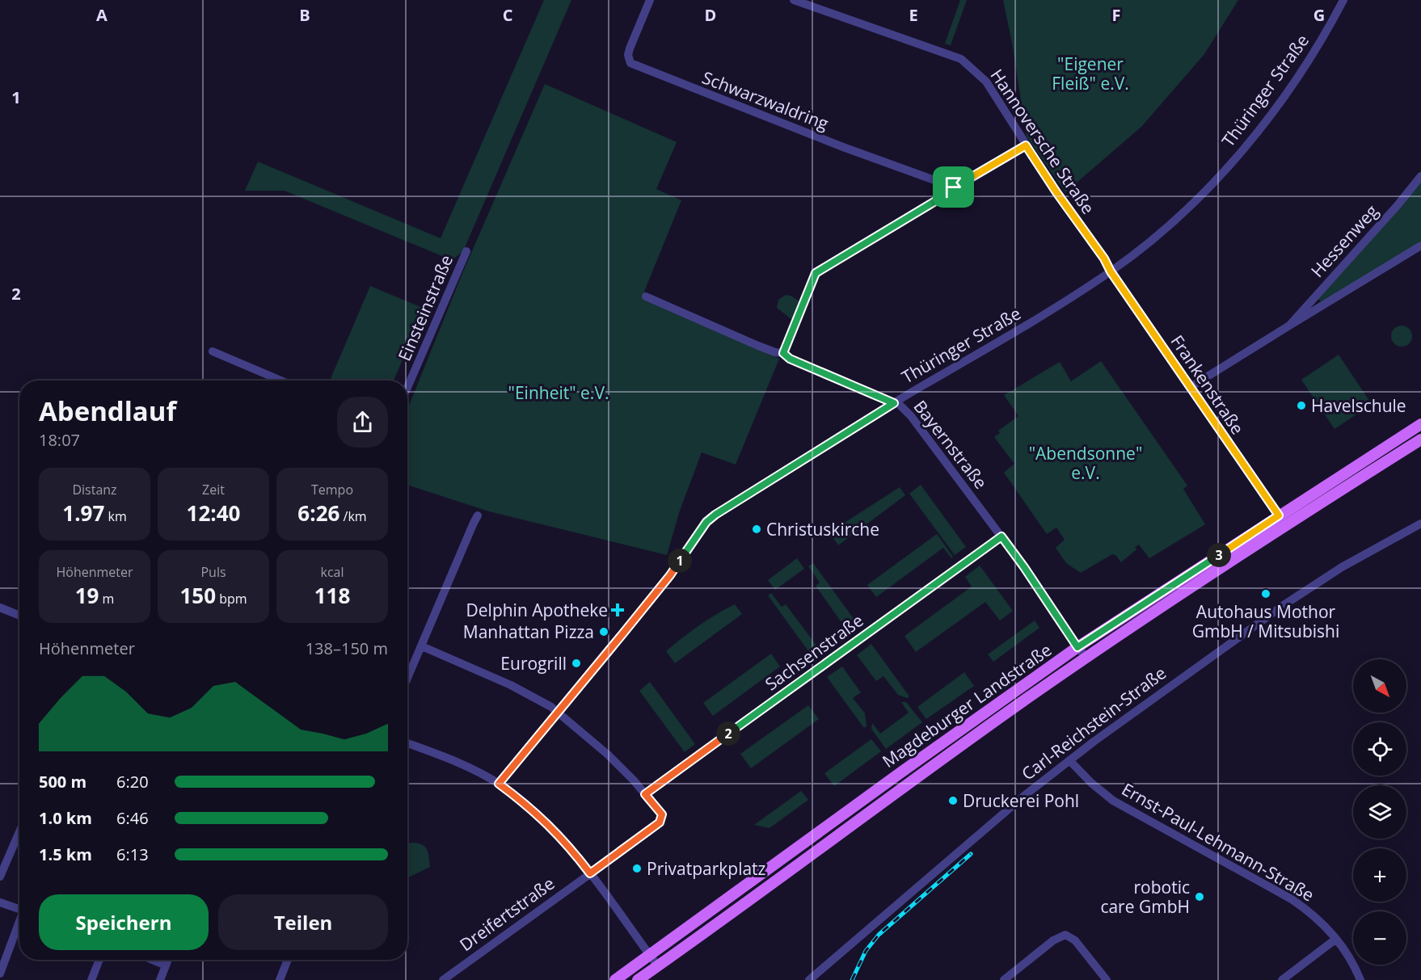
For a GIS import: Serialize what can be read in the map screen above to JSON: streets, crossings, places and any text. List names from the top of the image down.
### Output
{
  "streets": {
    "main road": ["Magdeburger Landstraße"],
    "street": [
      "Thüringer Straße",
      "Schwarzwaldring",
      "Hannoversche Straße",
      "Hessenweg",
      "Einsteinstraße",
      "Frankenstraße",
      "Bayernstraße",
      "Sachsenstraße",
      "Carl-Reichstein-Straße",
      "Ernst-Paul-Lehmann-Straße",
      "Dreifertstraße"
    ]
  },
  "crossings": [
    ["Thüringer Straße", "Hannoversche Straße"],
    ["Thüringer Straße", "Frankenstraße"],
    ["Thüringer Straße", "Bayernstraße"],
    ["Hannoversche Straße", "Frankenstraße"],
    ["Hessenweg", "Frankenstraße"],
    ["Frankenstraße", "Magdeburger Landstraße"],
    ["Bayernstraße", "Sachsenstraße"],
    ["Bayernstraße", "Magdeburger Landstraße"],
    ["Sachsenstraße", "Dreifertstraße"],
    ["Carl-Reichstein-Straße", "Ernst-Paul-Lehmann-Straße"]
  ],
  "parks": ["\"Eigener Fleiß\" e.V.", "\"Einheit\" e.V.", "\"Abendsonne\" e.V."],
  "places": {
    "other": [
      "Havelschule",
      "Christuskirche",
      "Autohaus Mothor GmbH / Mitsubishi",
      "Manhattan Pizza",
      "Eurogrill",
      "Druckerei Pohl",
      "Privatparkplatz",
      "robotic care GmbH"
    ],
    "health": ["Delphin Apotheke"]
  },
  "north": "bottom right",
  "page": {
    "heading": ["Abendlauf", "18:07"],
    "stats": [
      ["Distanz", "1.97 km"],
      ["Zeit", "12:40"],
      ["Tempo", "6:26 /km"],
      ["Höhenmeter", "19 m"],
      ["Puls", "150 bpm"],
      ["kcal", "118"]
    ],
    "pins": ["3", "1", "2"],
    "chart": ["Höhenmeter", "138–150 m"],
    "map_buttons": ["+", "−"],
    "list": [
      {
        "name": "500 m",
        "note": "6:20"
      },
      {
        "name": "1.0 km",
        "note": "6:46"
      },
      {
        "name": "1.5 km",
        "note": "6:13"
      }
    ],
    "buttons": ["Speichern", "Teilen"]
  },
  "grid": {
    "columns": [
      "A",
      "B",
      "C",
      "D",
      "E",
      "F",
      "G"
    ],
    "rows": ["1", "2"]
  }
}
